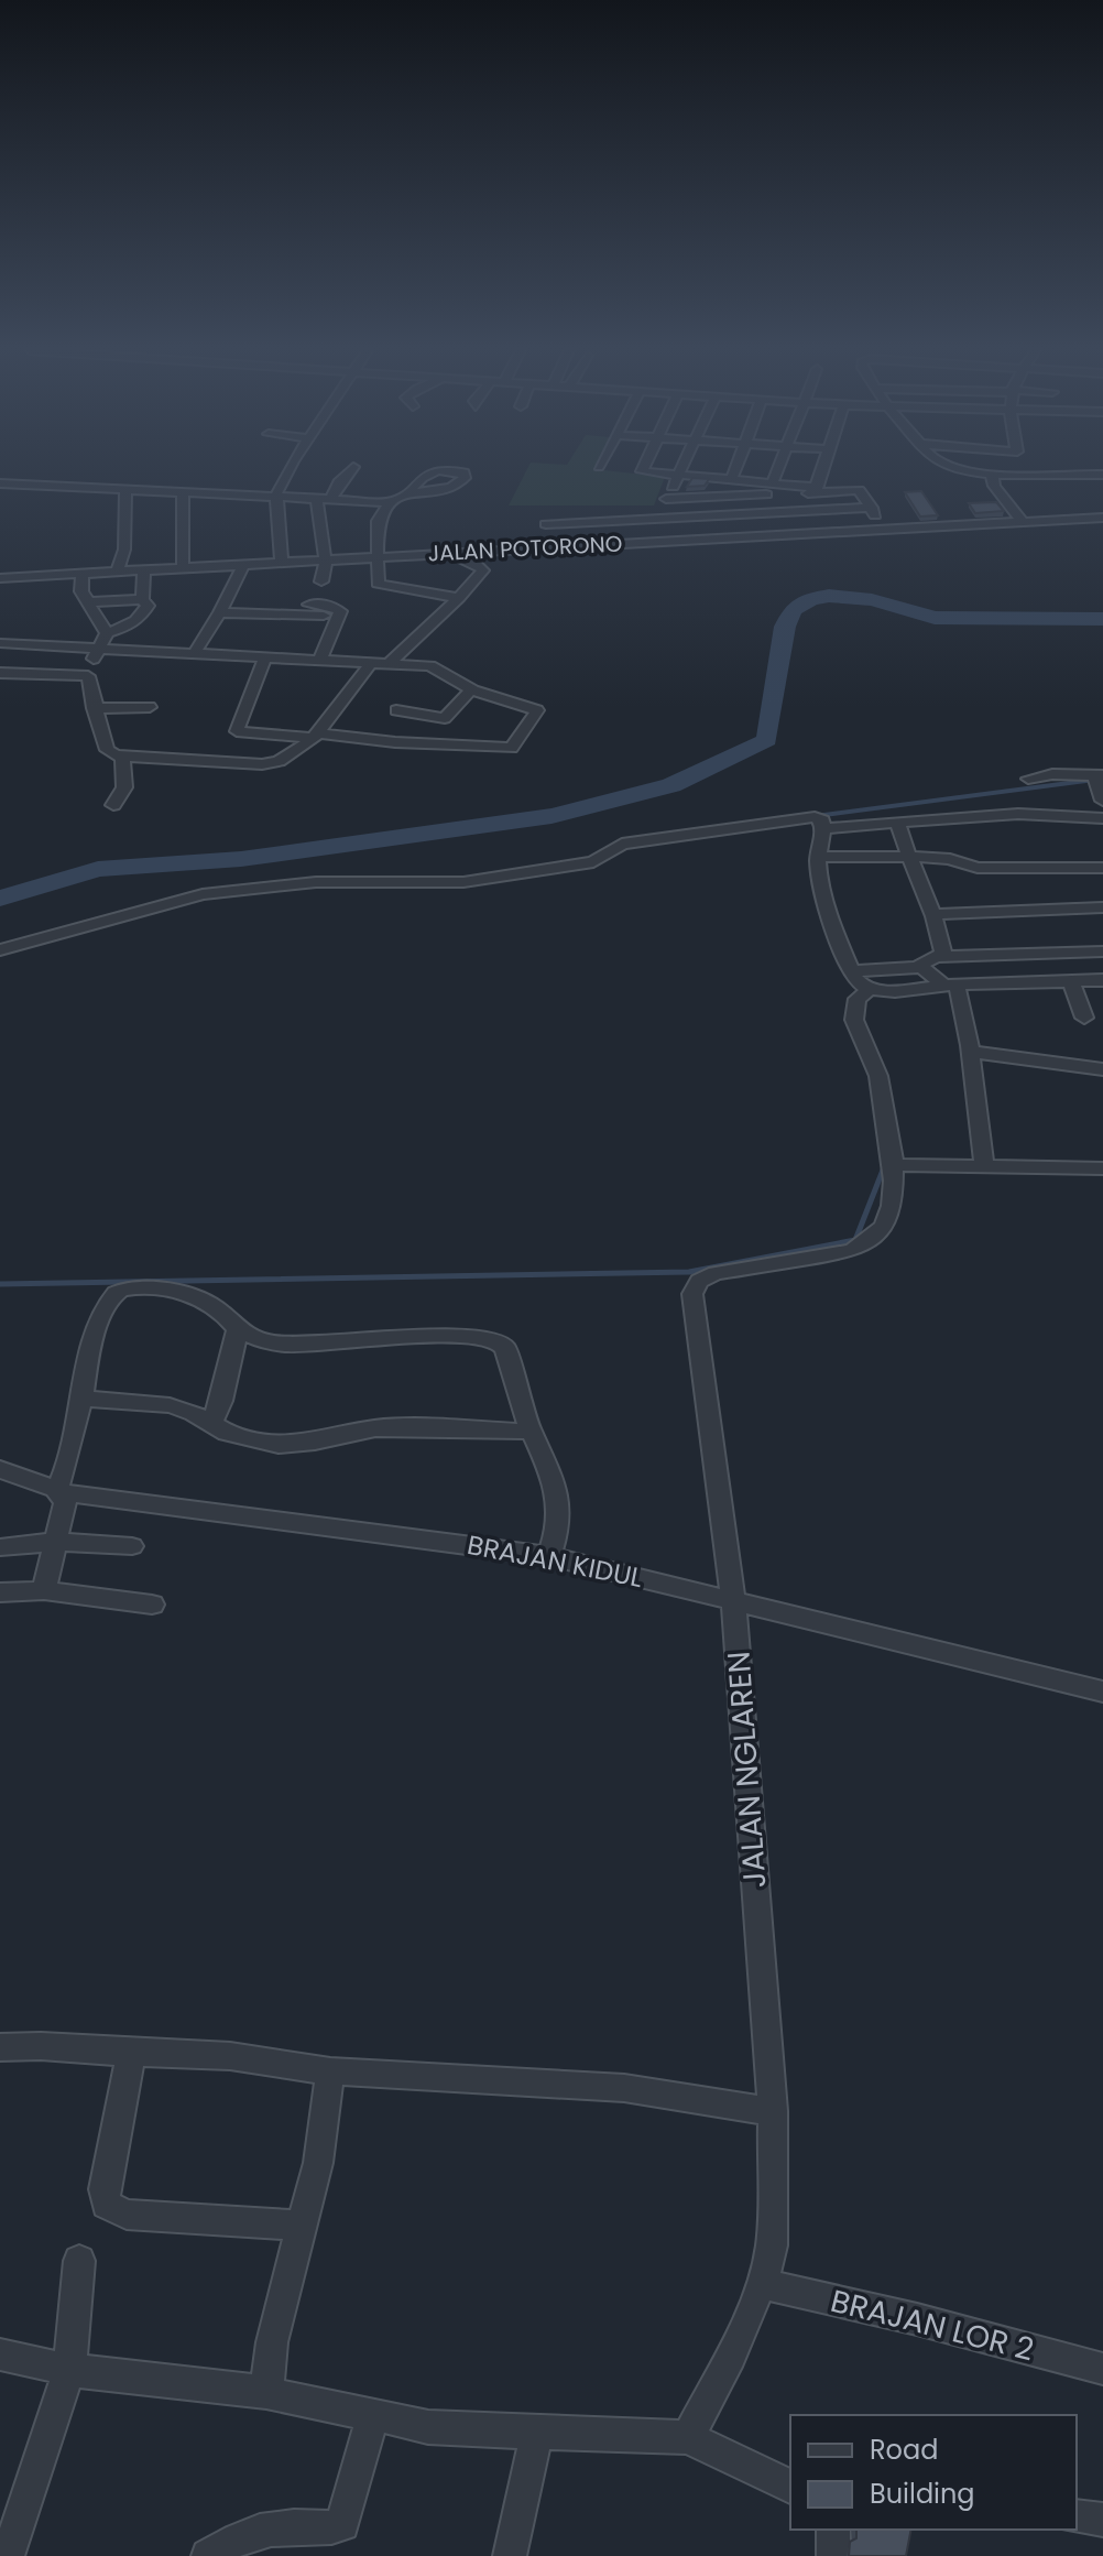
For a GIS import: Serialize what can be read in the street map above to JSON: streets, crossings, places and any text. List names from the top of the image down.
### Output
{
  "streets": {
    "street": [
      "JALAN POTORONO",
      "BRAJAN KIDUL",
      "JALAN NGLAREN",
      "BRAJAN LOR 2"
    ]
  },
  "crossings": [
    ["BRAJAN KIDUL", "JALAN NGLAREN"],
    ["JALAN NGLAREN", "BRAJAN LOR 2"]
  ],
  "legend": ["Road", "Building"]
}
